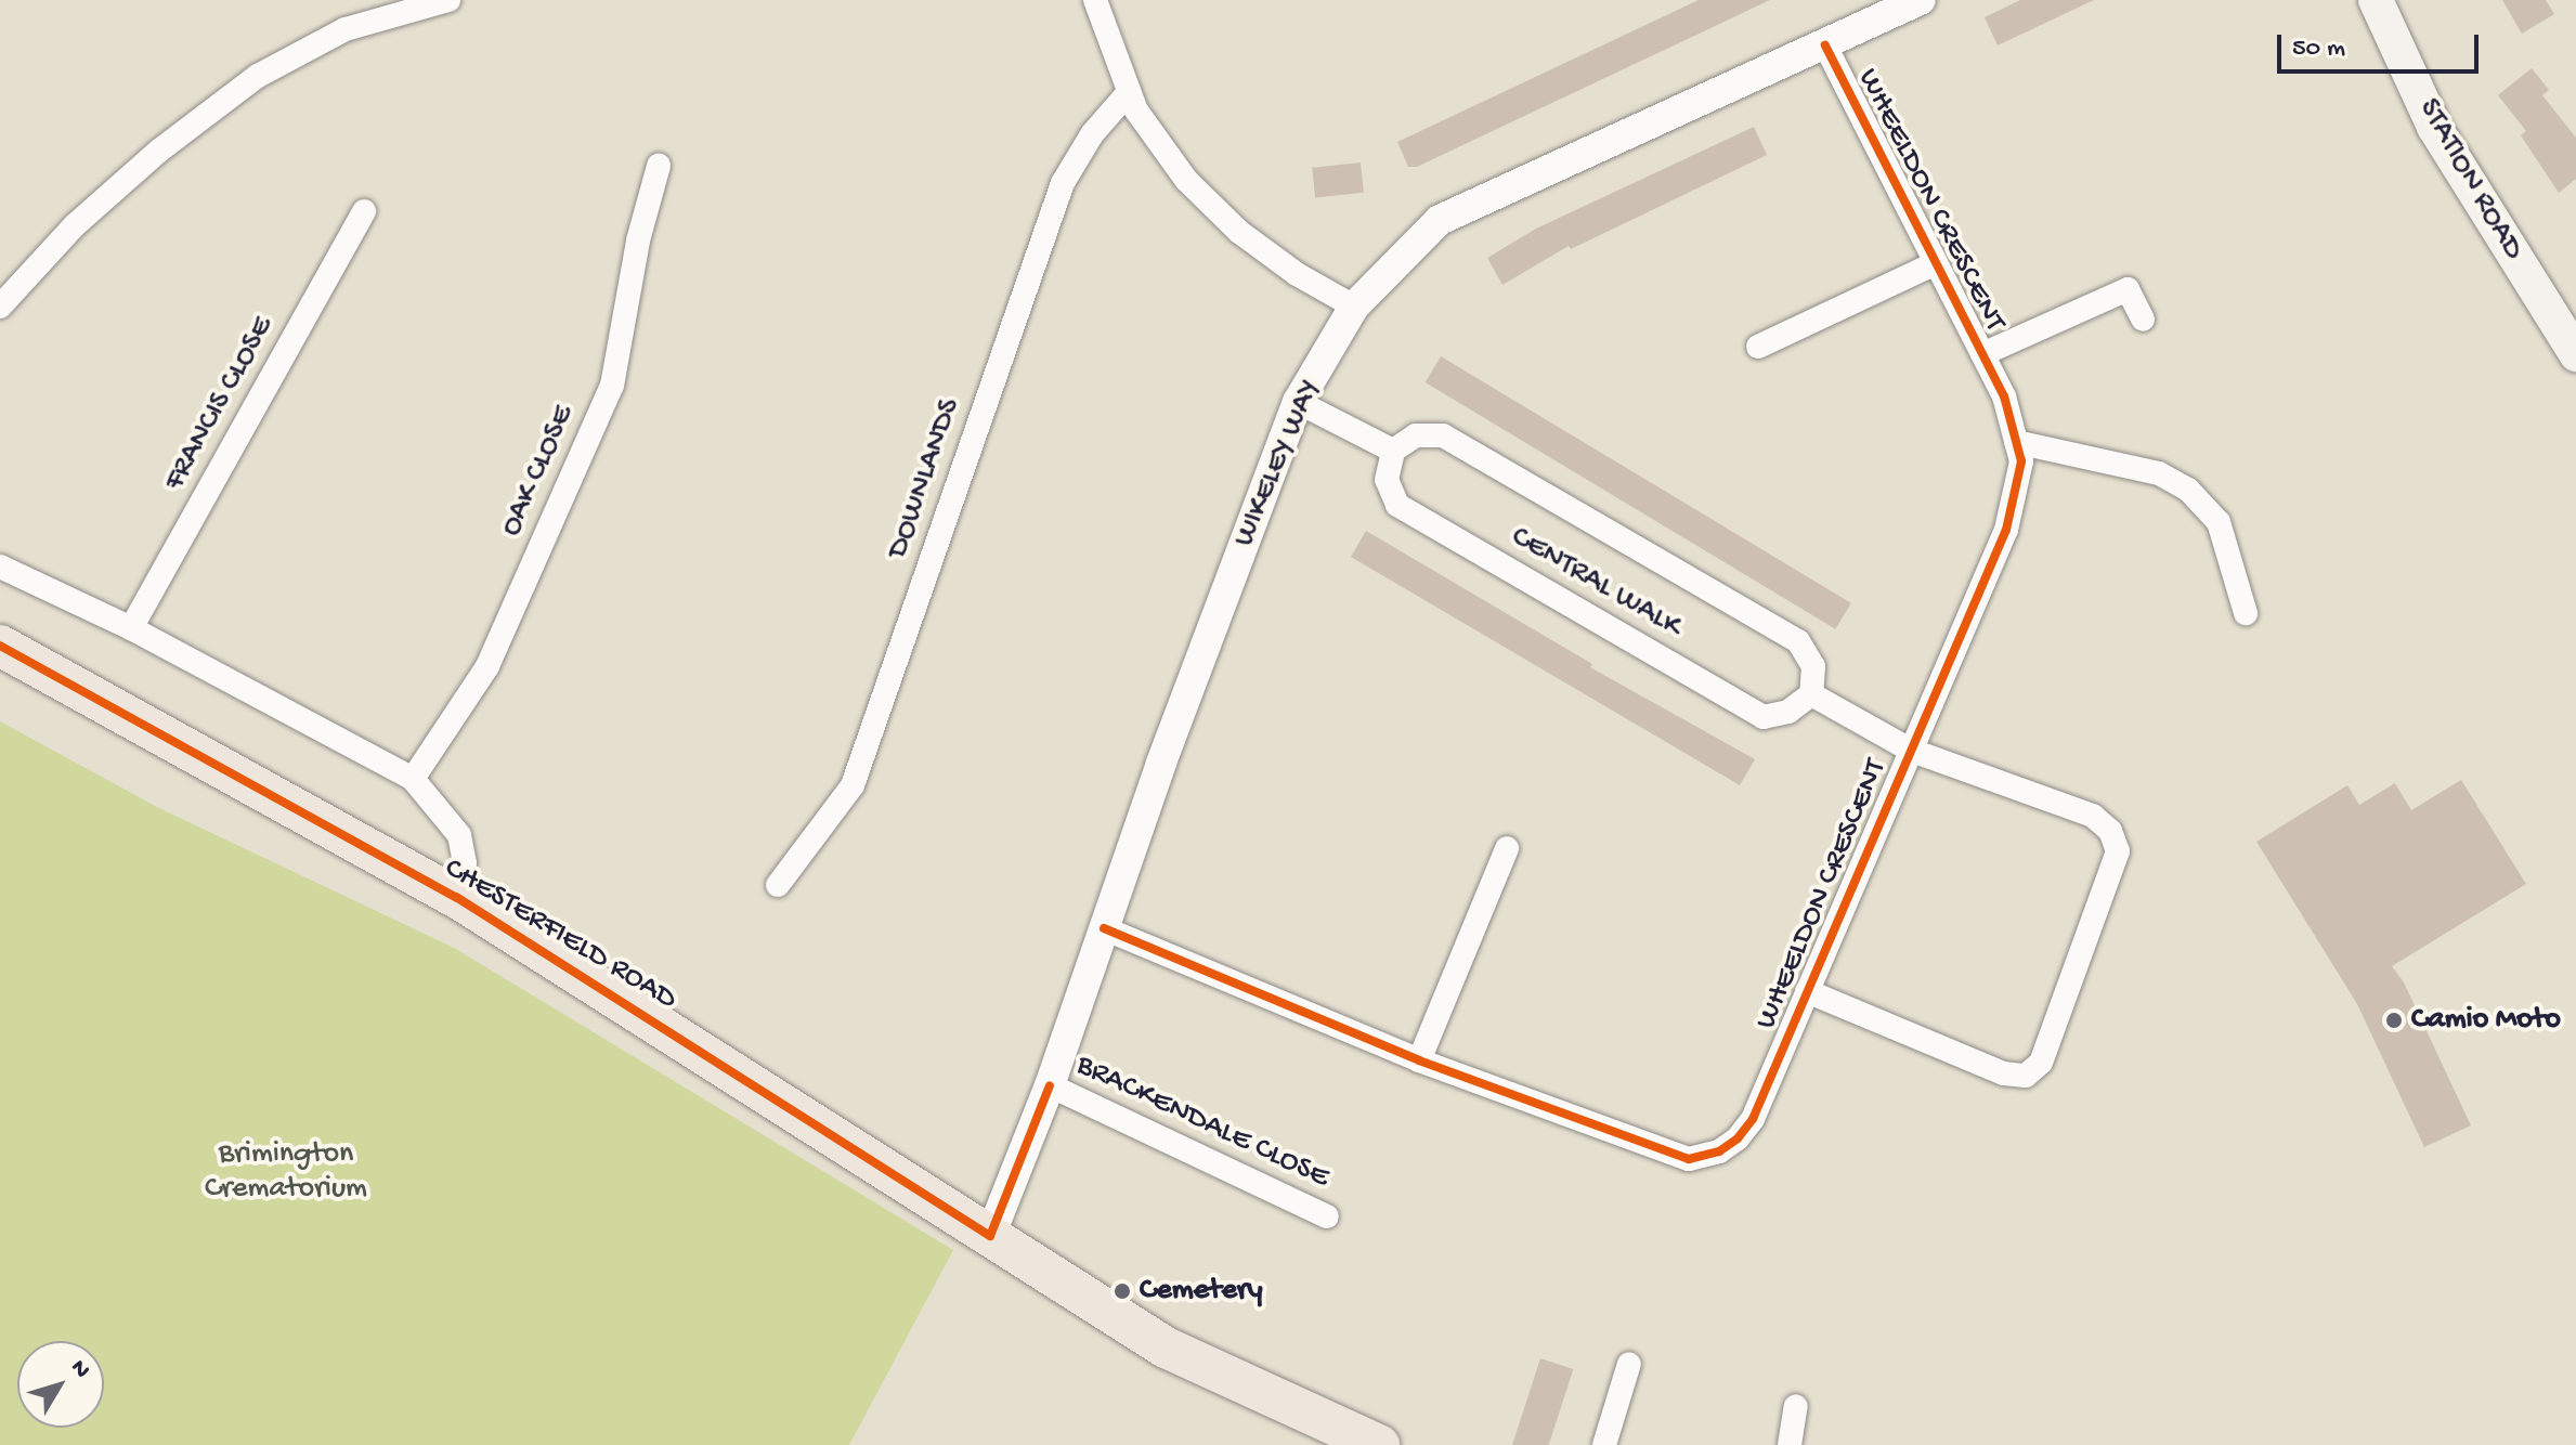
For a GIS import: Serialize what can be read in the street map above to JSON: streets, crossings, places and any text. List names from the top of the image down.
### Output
{
  "streets": {
    "highway": ["CHESTERFIELD ROAD"],
    "main road": ["STATION ROAD"],
    "street": [
      "WHEELDON CRESCENT",
      "FRANCIS CLOSE",
      "WIKELEY WAY",
      "OAK CLOSE",
      "DOWNLANDS",
      "CENTRAL WALK",
      "BRACKENDALE CLOSE"
    ]
  },
  "crossings": [
    ["WHEELDON CRESCENT", "WIKELEY WAY"],
    ["FRANCIS CLOSE", "CHESTERFIELD ROAD"],
    ["WIKELEY WAY", "CHESTERFIELD ROAD"],
    ["WIKELEY WAY", "BRACKENDALE CLOSE"],
    ["OAK CLOSE", "CHESTERFIELD ROAD"]
  ],
  "parks": ["Brimington Crematorium"],
  "places": ["Camio Moto", "Cemetery"],
  "scale_bar": "50 m",
  "north": "top right"
}
